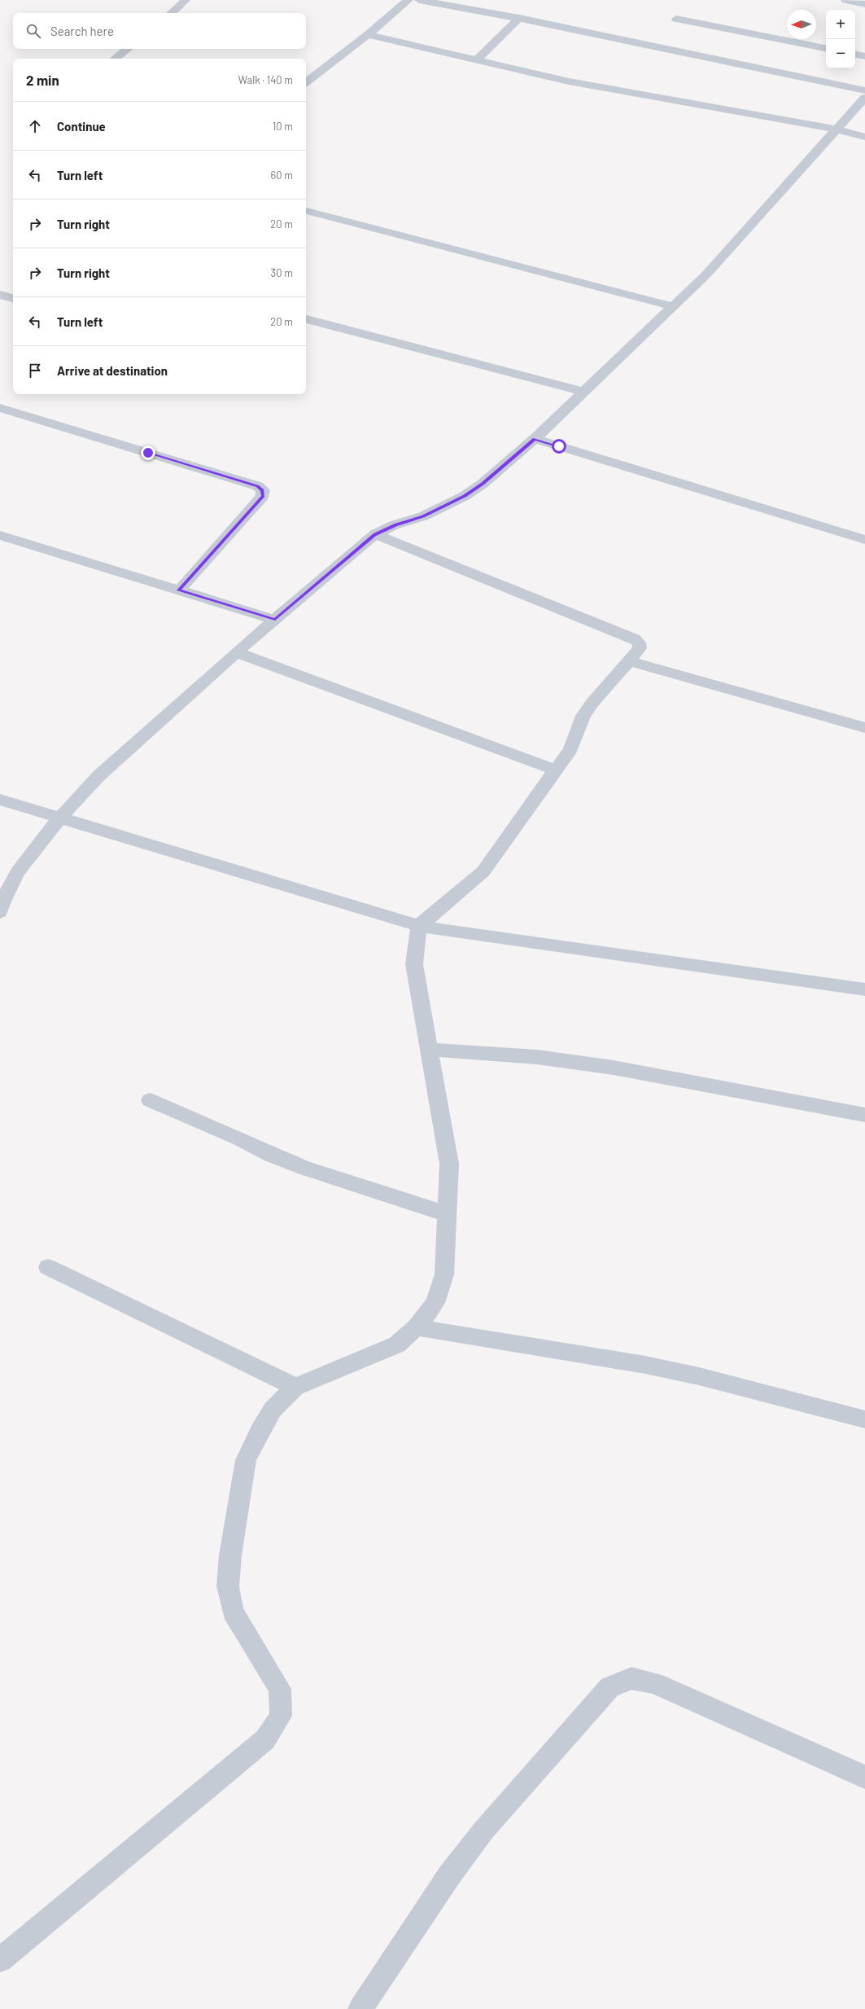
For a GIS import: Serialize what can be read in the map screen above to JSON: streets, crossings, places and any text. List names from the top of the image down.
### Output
{
  "north": "left",
  "page": {
    "map_buttons": ["+", "−"],
    "search": "Search here",
    "heading": ["2 min", "Walk · 140 m"],
    "list": [
      ["Continue", "10 m"],
      ["Turn left", "60 m"],
      ["Turn right", "20 m"],
      ["Turn right", "30 m"],
      ["Turn left", "20 m"],
      "Arrive at destination"
    ]
  }
}
